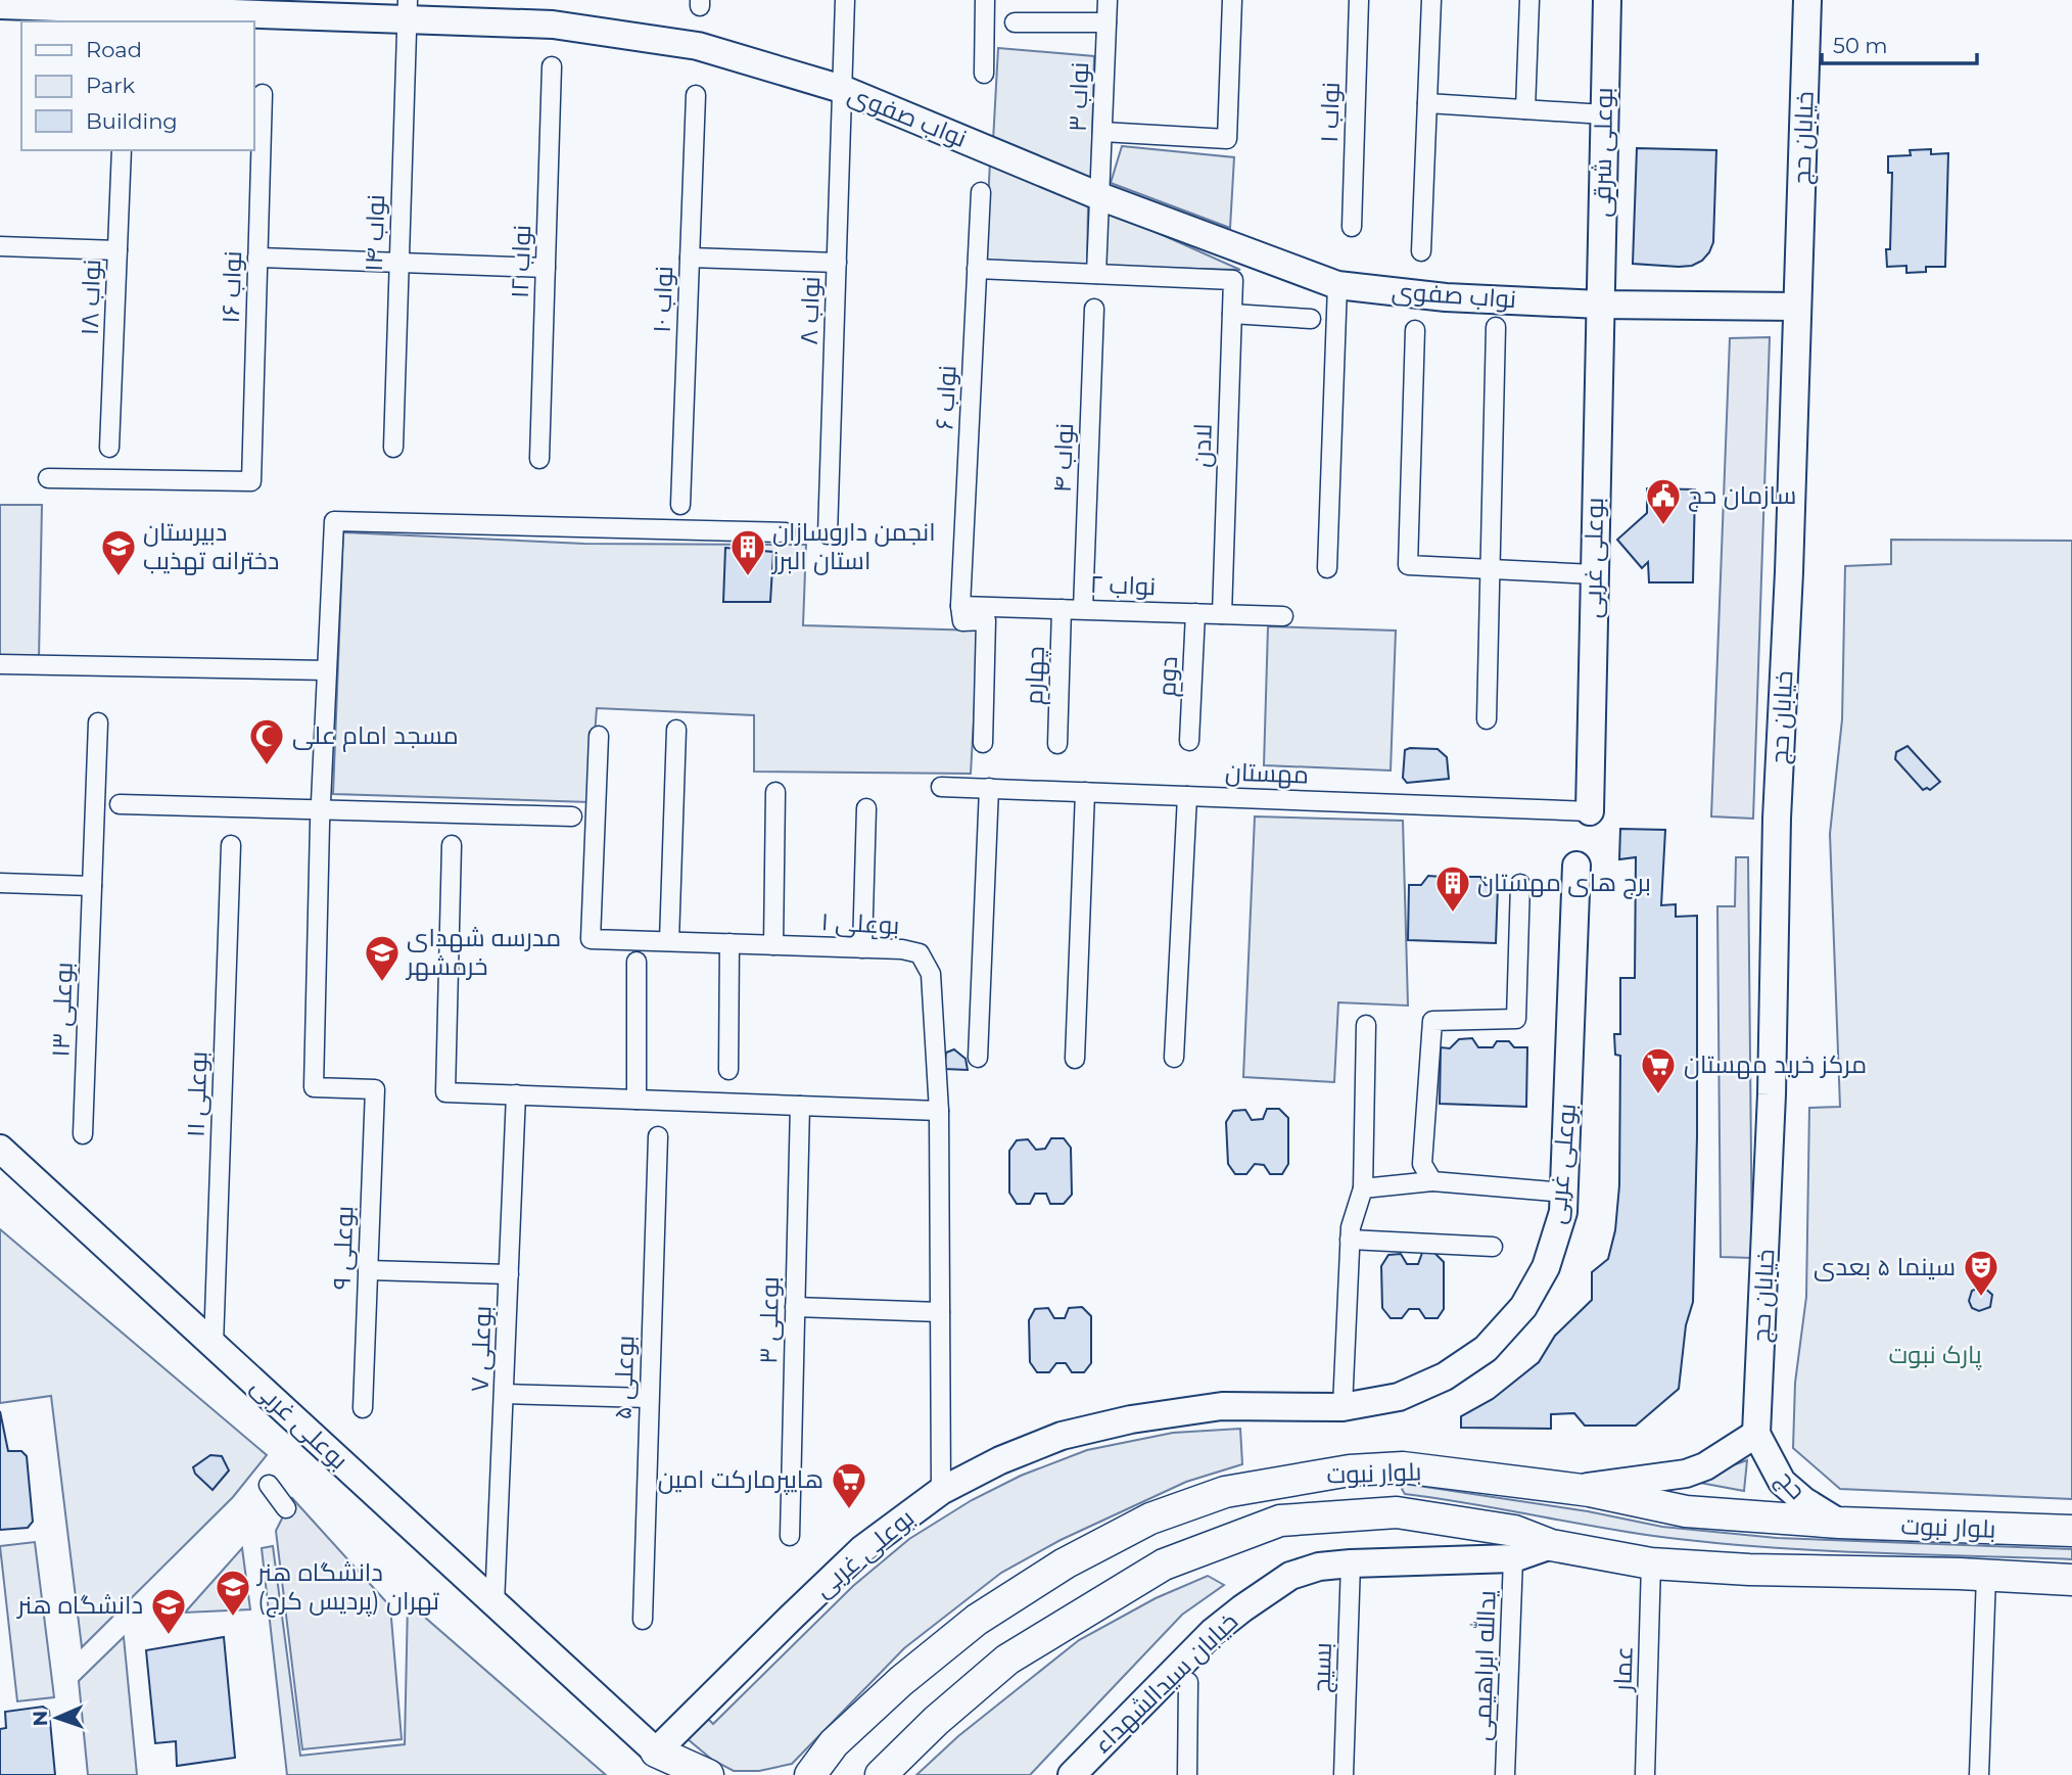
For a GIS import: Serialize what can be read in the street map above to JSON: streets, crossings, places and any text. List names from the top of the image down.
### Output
{
  "streets": {
    "main road": ["بلوار نبوت"],
    "street": [
      "نواب ۳",
      "نواب ۱",
      "نواب صفوی",
      "خیابان حج",
      "بوعلی شرقی",
      "نواب ۱۴",
      "نواب ۱۲",
      "نواب ۱۶",
      "نواب ۱۸",
      "نواب ۱۰",
      "نواب ۸",
      "نواب ۶",
      "لادن",
      "نواب ۴",
      "بوعلی غربی",
      "نواب ۲",
      "چهارم",
      "دوم",
      "مهستان",
      "بوعلی ۱",
      "بوعلی ۱۳",
      "بوعلی ۱۱",
      "بوعلی ۹",
      "بوعلی ۳",
      "بوعلی ۷",
      "بوعلی ۵",
      "حج",
      "یدالله ابراهیمی",
      "بسیج",
      "عمار",
      "خیابان سیدالشهداء"
    ]
  },
  "crossings": [
    ["نواب ۳", "نواب صفوی"],
    ["نواب صفوی", "خیابان حج"],
    ["نواب صفوی", "بوعلی شرقی"],
    ["نواب صفوی", "نواب ۱۴"],
    ["نواب صفوی", "نواب ۸"],
    ["نواب صفوی", "بوعلی غربی"],
    ["خیابان حج", "حج"],
    ["بوعلی شرقی", "بوعلی غربی"],
    ["نواب ۶", "نواب ۲"],
    ["لادن", "نواب ۲"],
    ["نواب ۴", "نواب ۲"],
    ["بوعلی غربی", "مهستان"],
    ["بوعلی غربی", "بوعلی ۱"],
    ["بوعلی غربی", "بوعلی ۱۱"],
    ["بوعلی غربی", "بوعلی ۷"],
    ["نواب ۲", "چهارم"],
    ["نواب ۲", "دوم"],
    ["بلوار نبوت", "حج"],
    ["بلوار نبوت", "عمار"],
    ["بلوار نبوت", "خیابان سیدالشهداء"],
    ["یدالله ابراهیمی", "خیابان سیدالشهداء"],
    ["بسیج", "خیابان سیدالشهداء"]
  ],
  "parks": ["پارک نبوت"],
  "places": {
    "public building": ["سازمان حج"],
    "school or university": [
      "دبیرستان دخترانه تهذیب",
      "مدرسه شهدای خرمشهر",
      "دانشگاه هنر تهران (پردیس کرج)",
      "دانشگاه هنر"
    ],
    "building": ["انجمن داروسازان استان البرز", "برج های مهستان"],
    "mosque": ["مسجد امام علی"],
    "supermarket": ["مرکز خرید مهستان", "هایپرمارکت امین"],
    "theatre": ["سینما ۵ بعدی"]
  },
  "legend": ["Road", "Park", "Building"],
  "scale_bar": "50 m",
  "north": "left"
}
